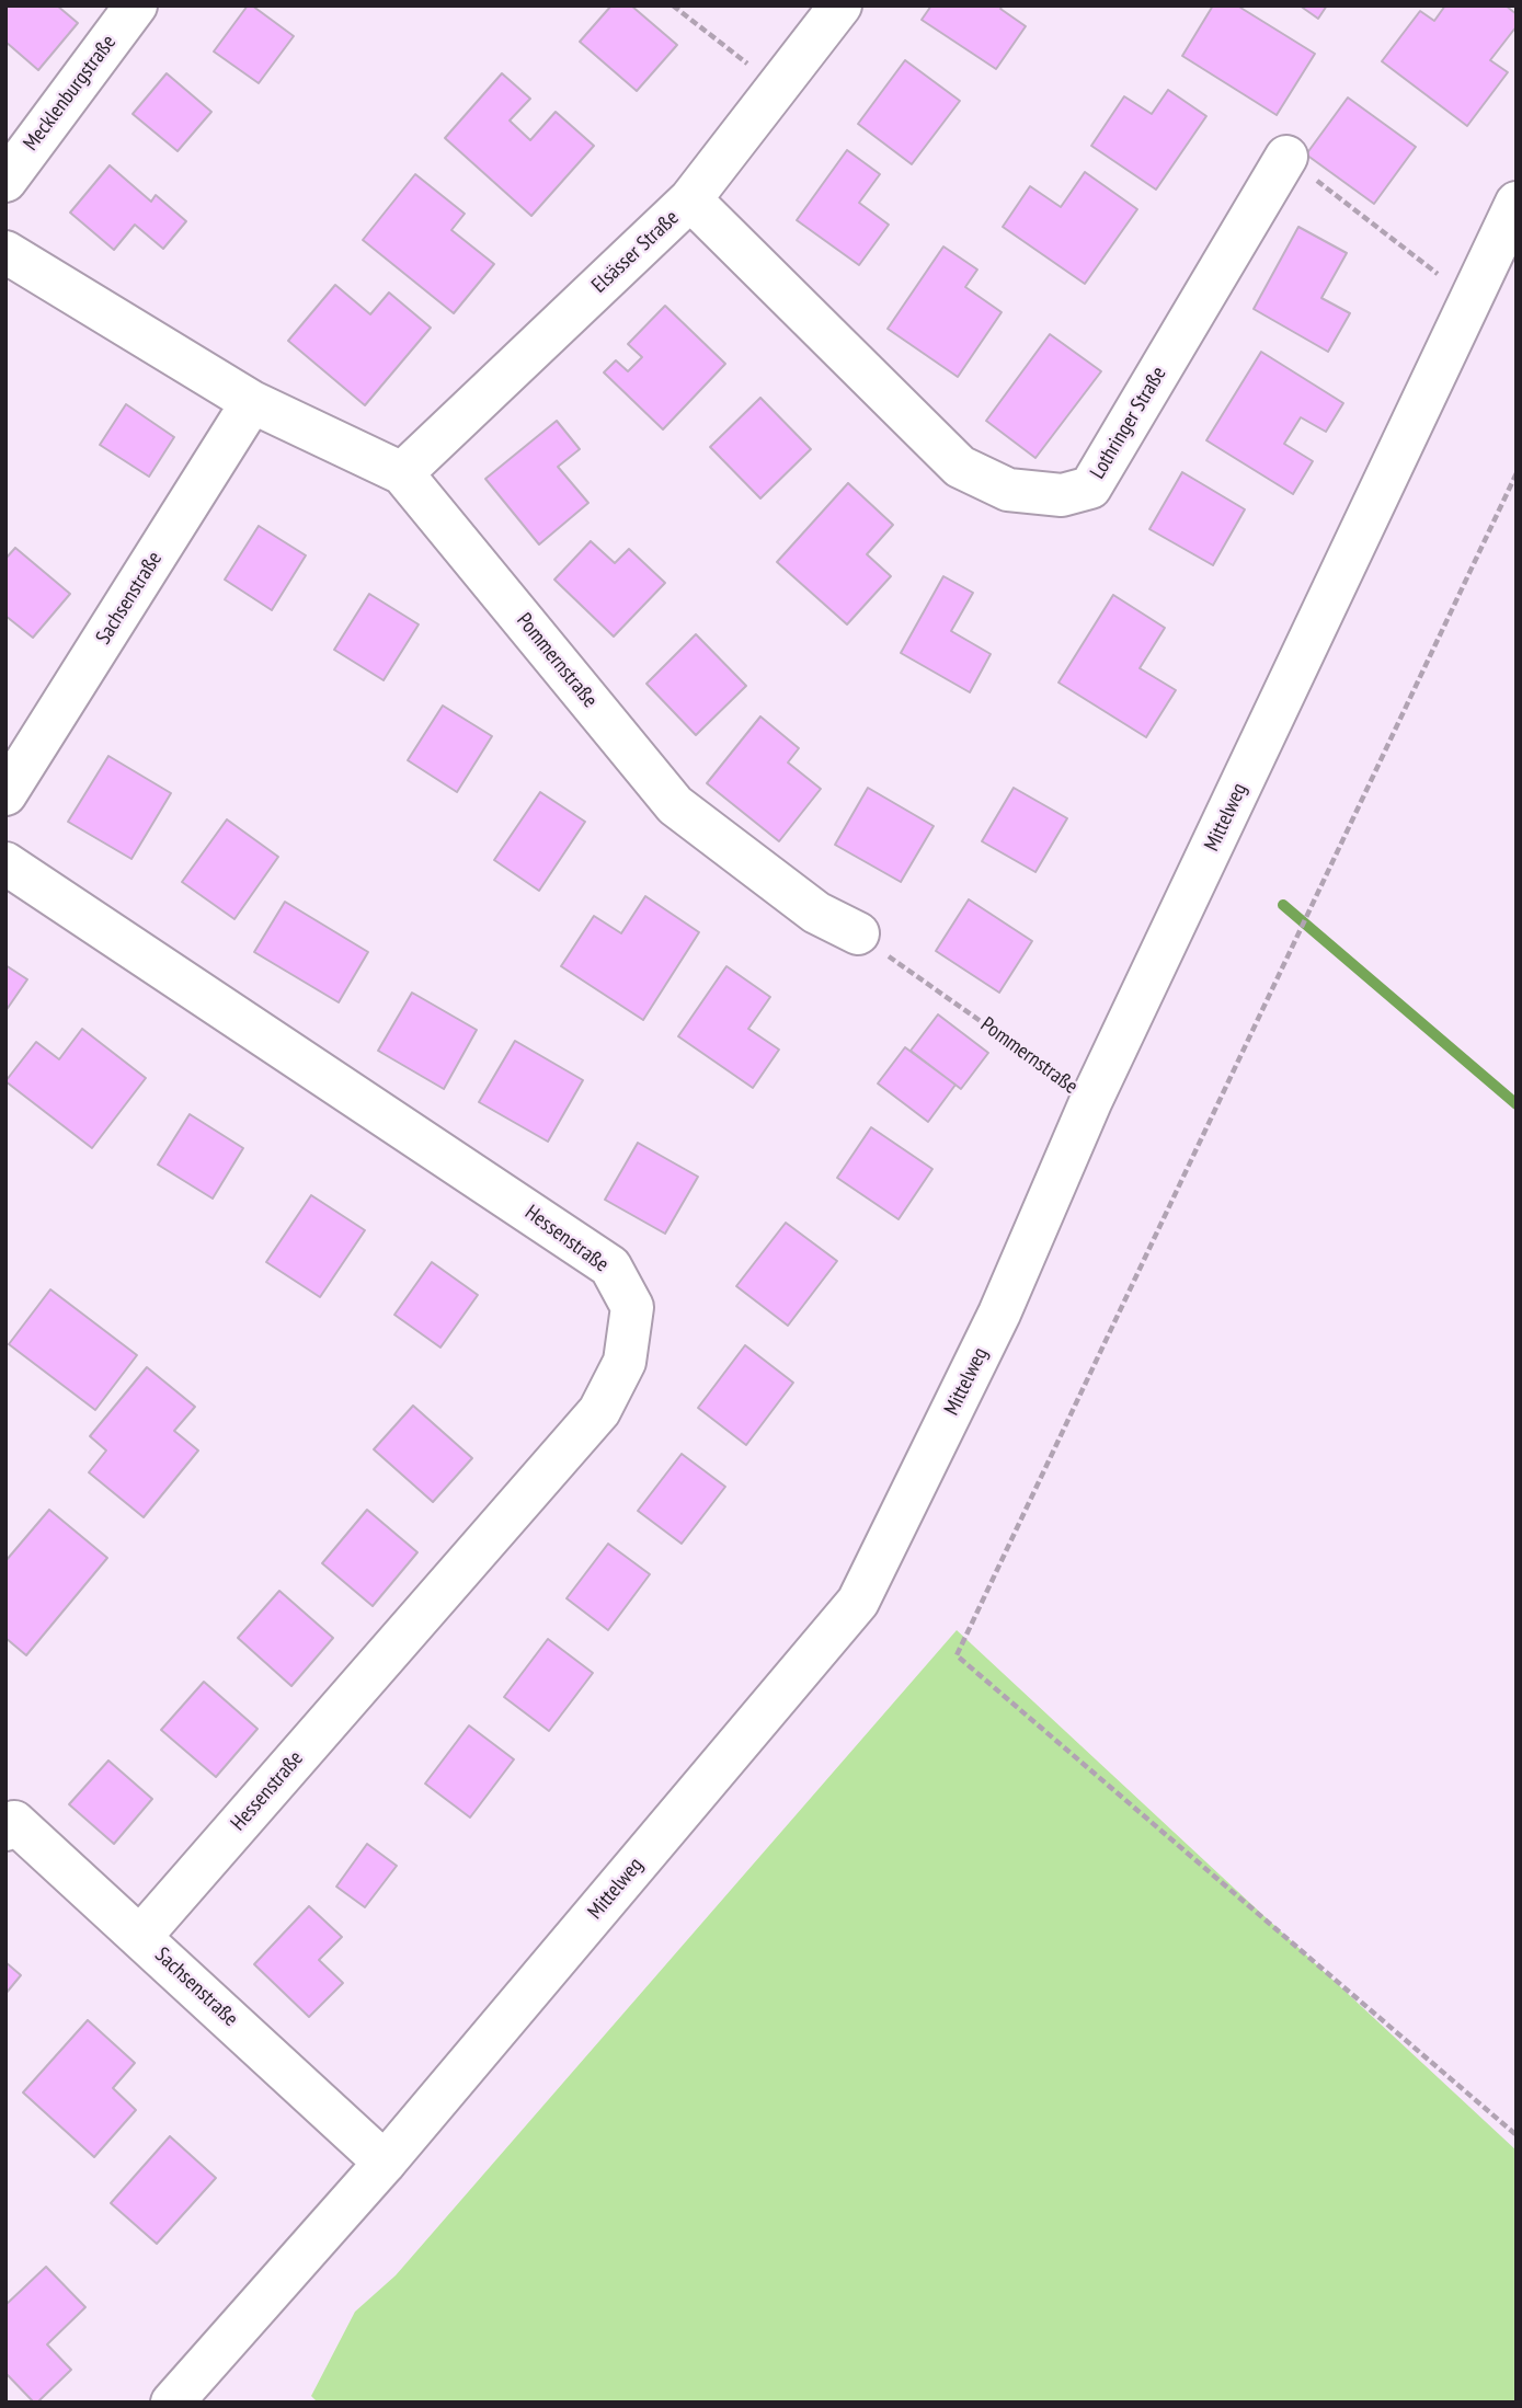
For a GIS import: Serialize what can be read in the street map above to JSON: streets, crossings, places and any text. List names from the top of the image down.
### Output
{
  "streets": {
    "street": [
      "Mecklenburgstraße",
      "Elsässer Straße",
      "Lothringer Straße",
      "Sachsenstraße",
      "Pommernstraße",
      "Mittelweg",
      "Hessenstraße"
    ]
  },
  "crossings": [
    ["Elsässer Straße", "Lothringer Straße"],
    ["Elsässer Straße", "Pommernstraße"],
    ["Sachsenstraße", "Pommernstraße"],
    ["Sachsenstraße", "Mittelweg"],
    ["Sachsenstraße", "Hessenstraße"],
    ["Pommernstraße", "Mittelweg"]
  ]
}
